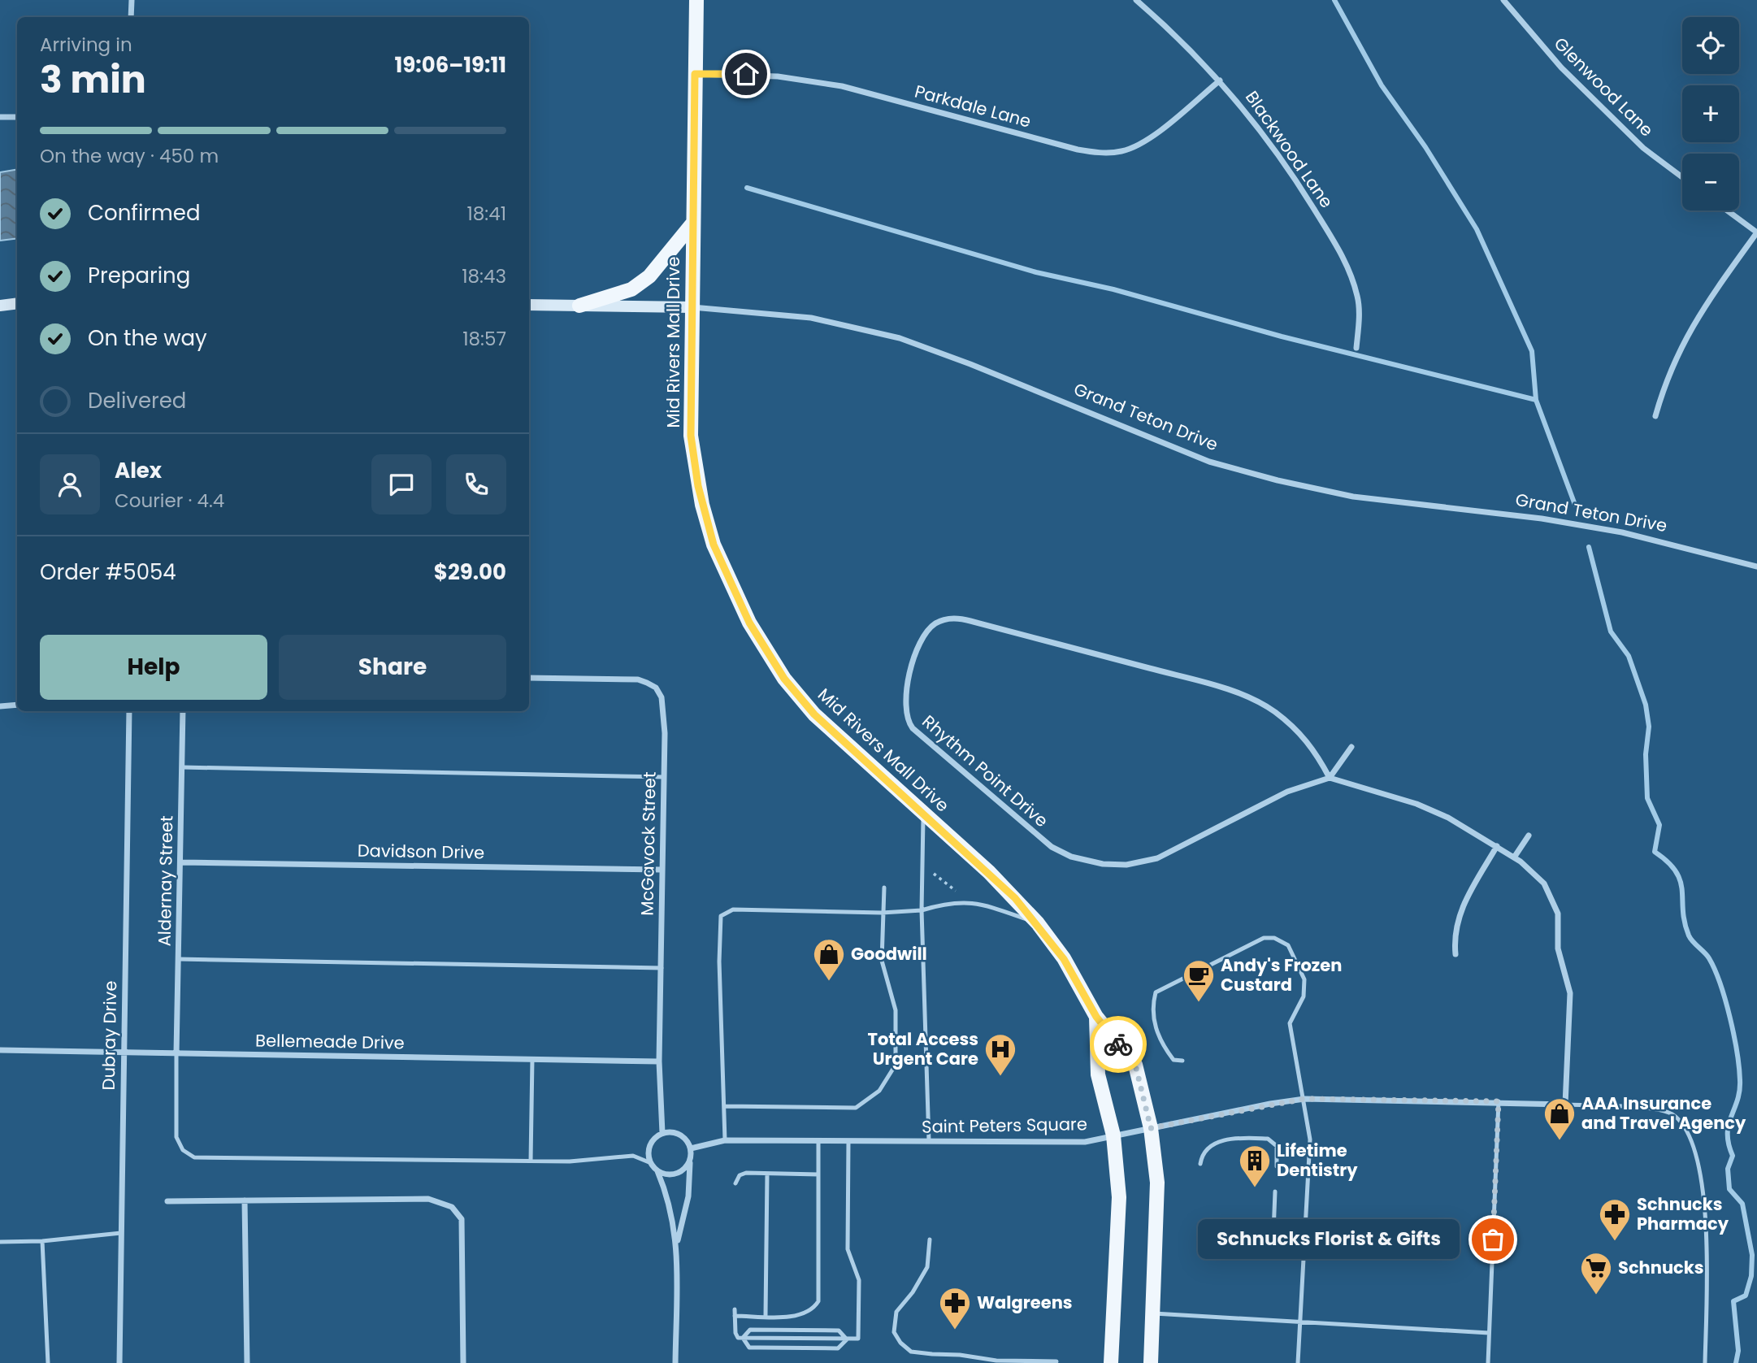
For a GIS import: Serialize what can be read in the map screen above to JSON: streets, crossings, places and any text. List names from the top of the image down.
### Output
{
  "streets": {
    "main road": ["Mid Rivers Mall Drive"],
    "street": [
      "Glenwood Lane",
      "Parkdale Lane",
      "Blackwood Lane",
      "Grand Teton Drive",
      "Rhythm Point Drive",
      "McGavock Street",
      "Davidson Drive",
      "Aldernay Street",
      "Dubray Drive",
      "Bellemeade Drive",
      "Saint Peters Square"
    ]
  },
  "crossings": [
    ["Parkdale Lane", "Blackwood Lane"],
    ["Parkdale Lane", "Mid Rivers Mall Drive"],
    ["Mid Rivers Mall Drive", "Grand Teton Drive"],
    ["Mid Rivers Mall Drive", "Saint Peters Square"],
    ["McGavock Street", "Davidson Drive"],
    ["McGavock Street", "Bellemeade Drive"],
    ["McGavock Street", "Saint Peters Square"],
    ["Davidson Drive", "Aldernay Street"],
    ["Aldernay Street", "Bellemeade Drive"],
    ["Dubray Drive", "Bellemeade Drive"]
  ],
  "places": {
    "shop": ["Goodwill", "AAA Insurance and Travel Agency"],
    "cafe": ["Andy's Frozen Custard"],
    "hospital": ["Total Access Urgent Care"],
    "building": ["Lifetime Dentistry"],
    "other": ["Schnucks Florist & Gifts"],
    "pharmacy": ["Schnucks Pharmacy", "Walgreens"],
    "supermarket": ["Schnucks"]
  },
  "page": {
    "map_buttons": ["+", "−"],
    "heading": ["3 min", "Arriving in", "19:06–19:11"],
    "panel": [
      "Alex",
      "Courier · 4.4",
      "Order #5054",
      "$29.00"
    ],
    "bar": "On the way · 450 m",
    "list": [
      ["Confirmed", "18:41"],
      ["Preparing", "18:43"],
      ["On the way", "18:57"],
      "Delivered"
    ],
    "buttons": ["Help", "Share"],
    "bubble": "Schnucks Florist & Gifts"
  }
}
